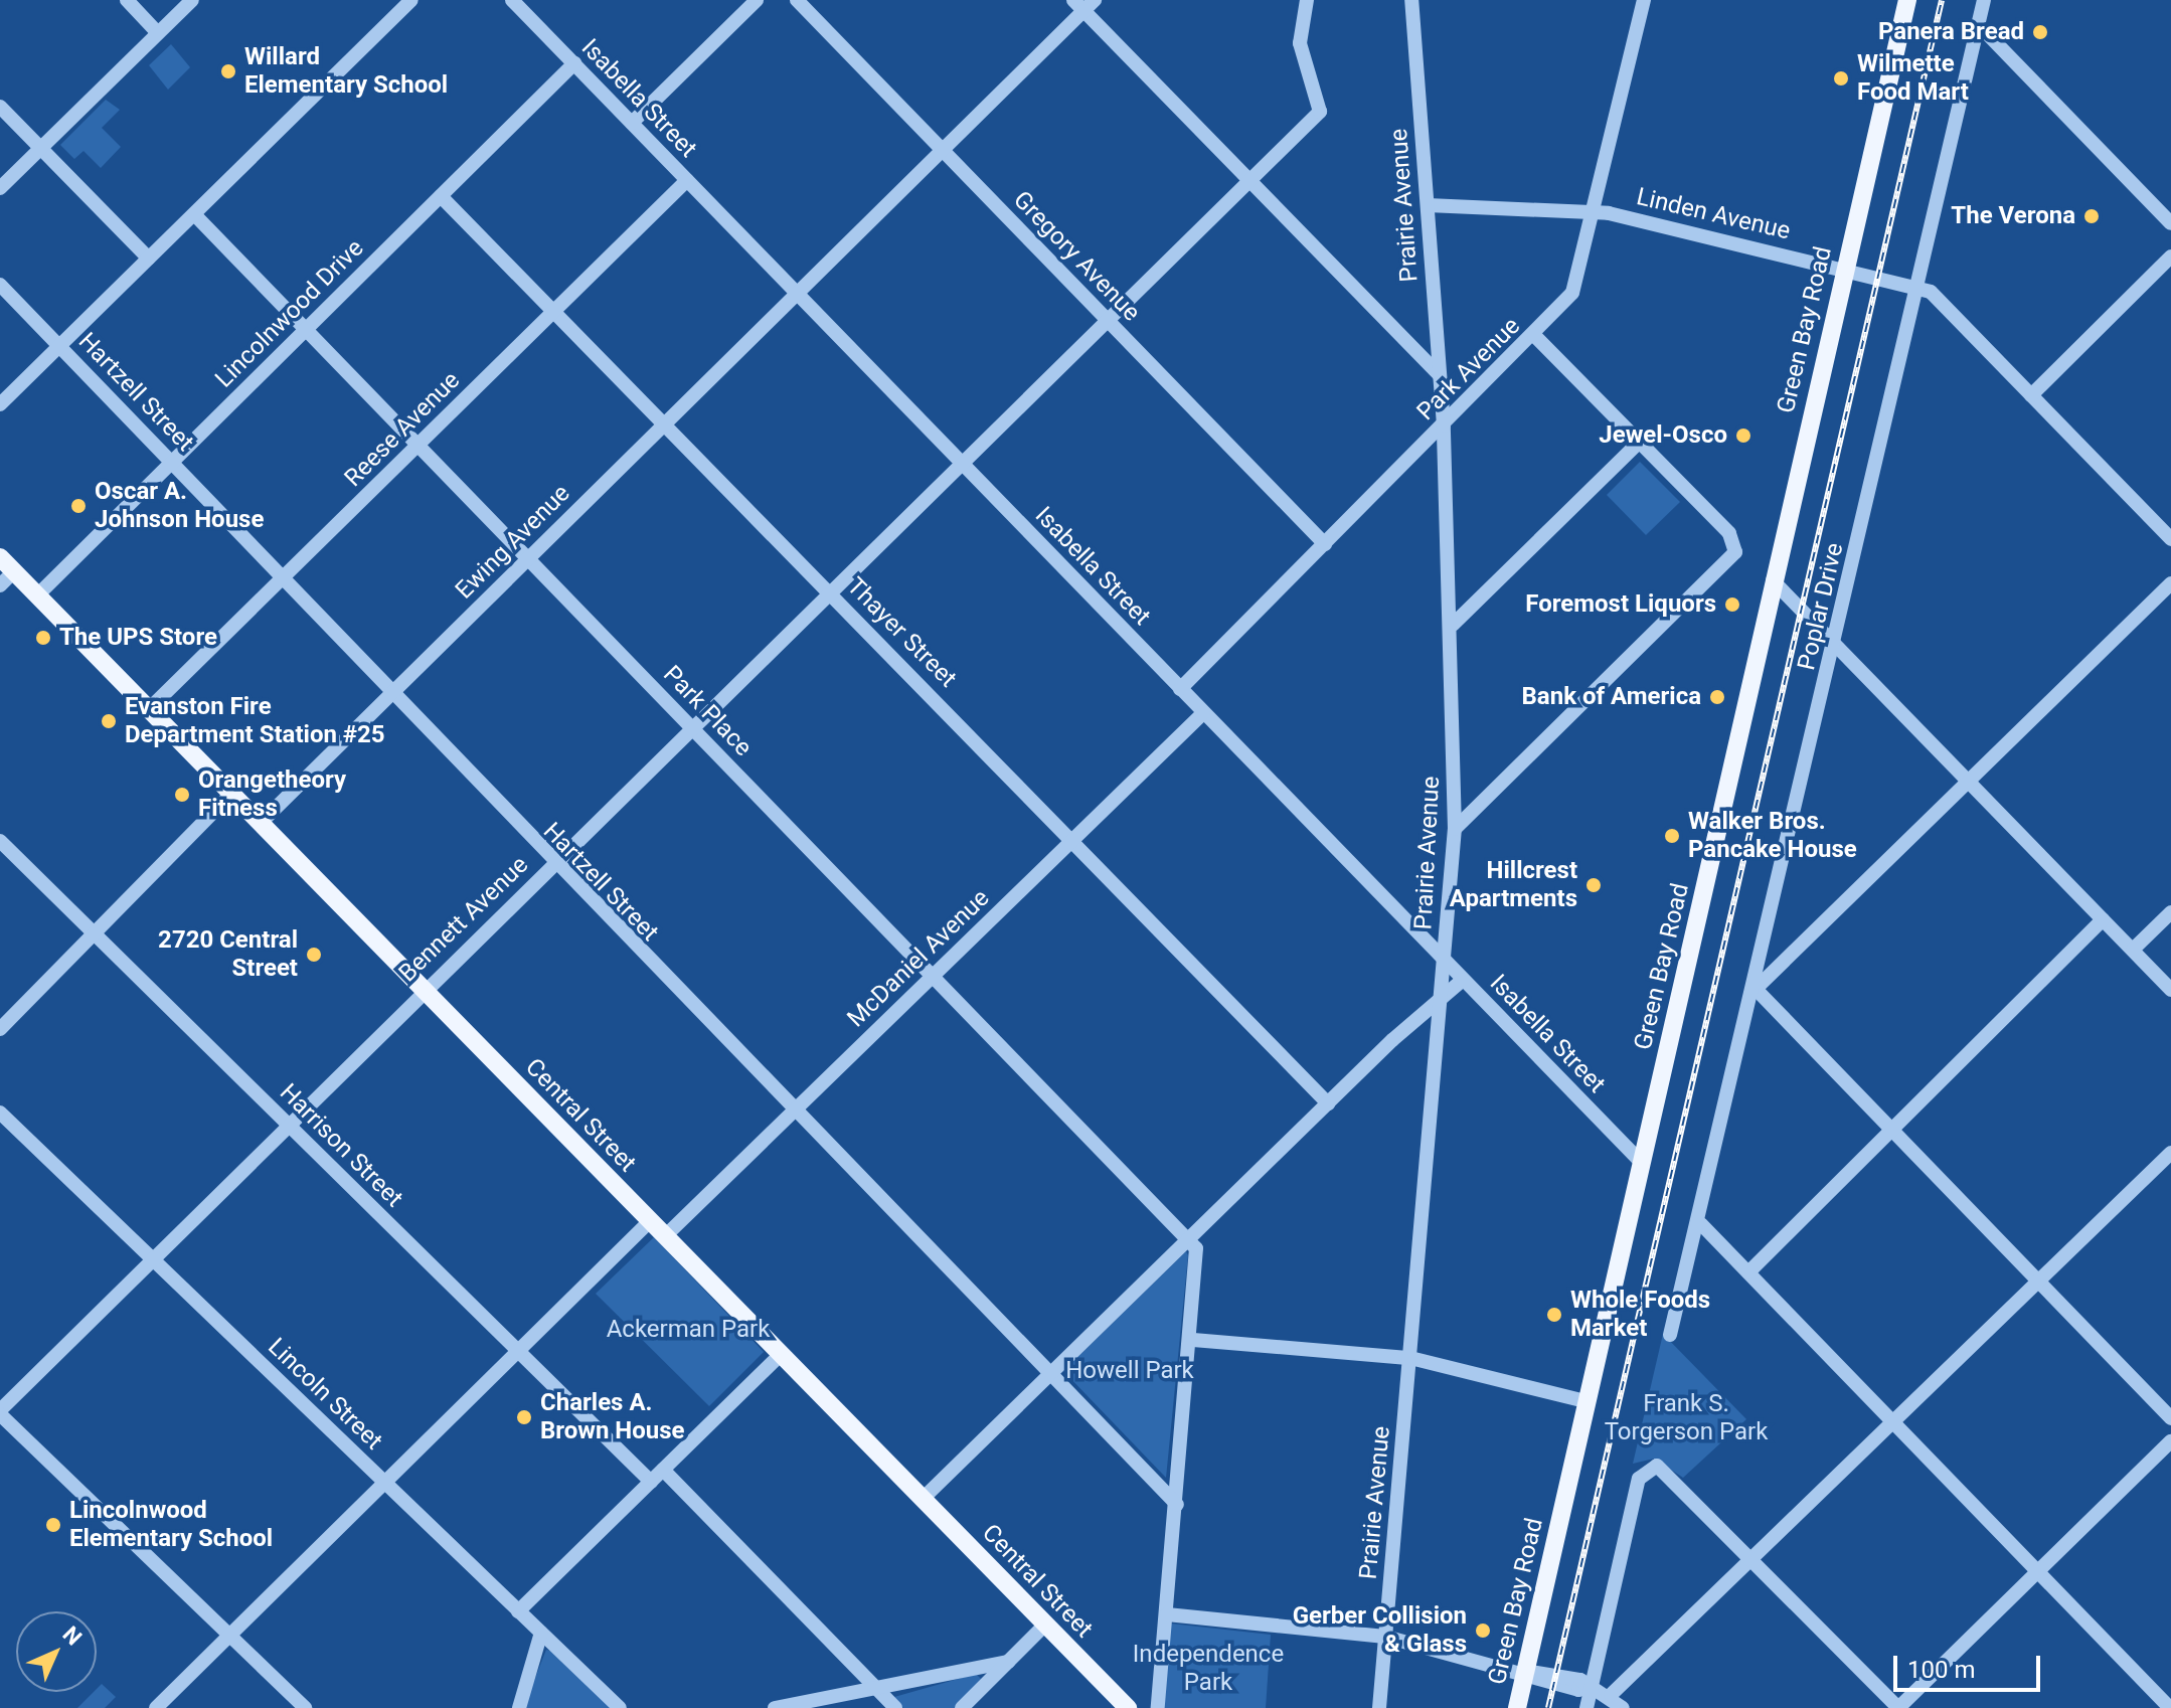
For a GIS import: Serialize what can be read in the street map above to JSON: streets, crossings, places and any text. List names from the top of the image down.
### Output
{
  "streets": {
    "main road": ["Green Bay Road", "Central Street"],
    "street": [
      "Isabella Street",
      "Prairie Avenue",
      "Linden Avenue",
      "Gregory Avenue",
      "Lincolnwood Drive",
      "Park Avenue",
      "Hartzell Street",
      "Reese Avenue",
      "Ewing Avenue",
      "Poplar Drive",
      "Thayer Street",
      "Park Place",
      "Bennett Avenue",
      "McDaniel Avenue",
      "Harrison Street",
      "Lincoln Street"
    ]
  },
  "crossings": [
    ["Isabella Street", "Prairie Avenue"],
    ["Isabella Street", "Lincolnwood Drive"],
    ["Isabella Street", "Green Bay Road"],
    ["Isabella Street", "Park Avenue"],
    ["Isabella Street", "Reese Avenue"],
    ["Isabella Street", "Ewing Avenue"],
    ["Isabella Street", "Bennett Avenue"],
    ["Isabella Street", "McDaniel Avenue"],
    ["Prairie Avenue", "Linden Avenue"],
    ["Prairie Avenue", "Park Avenue"],
    ["Linden Avenue", "Green Bay Road"],
    ["Linden Avenue", "Park Avenue"],
    ["Linden Avenue", "Poplar Drive"],
    ["Gregory Avenue", "Park Avenue"],
    ["Gregory Avenue", "Ewing Avenue"],
    ["Gregory Avenue", "Bennett Avenue"],
    ["Lincolnwood Drive", "Hartzell Street"],
    ["Lincolnwood Drive", "Thayer Street"],
    ["Lincolnwood Drive", "Park Place"],
    ["Lincolnwood Drive", "Central Street"],
    ["Hartzell Street", "Reese Avenue"],
    ["Hartzell Street", "Ewing Avenue"],
    ["Hartzell Street", "Bennett Avenue"],
    ["Hartzell Street", "McDaniel Avenue"],
    ["Reese Avenue", "Thayer Street"],
    ["Reese Avenue", "Park Place"],
    ["Reese Avenue", "Central Street"],
    ["Ewing Avenue", "Thayer Street"],
    ["Ewing Avenue", "Park Place"],
    ["Ewing Avenue", "Central Street"],
    ["Thayer Street", "Bennett Avenue"],
    ["Thayer Street", "McDaniel Avenue"],
    ["Park Place", "Bennett Avenue"],
    ["Park Place", "McDaniel Avenue"],
    ["Bennett Avenue", "Central Street"],
    ["Bennett Avenue", "Harrison Street"],
    ["Bennett Avenue", "Lincoln Street"],
    ["McDaniel Avenue", "Central Street"]
  ],
  "parks": [
    "Ackerman Park",
    "Howell Park",
    "Frank S. Torgerson Park",
    "Independence Park"
  ],
  "places": [
    "Panera Bread",
    "Willard Elementary School",
    "Wilmette Food Mart",
    "The Verona",
    "Jewel-Osco",
    "Oscar A. Johnson House",
    "Foremost Liquors",
    "The UPS Store",
    "Bank of America",
    "Evanston Fire Department Station #25",
    "Orangetheory Fitness",
    "Walker Bros. Pancake House",
    "Hillcrest Apartments",
    "2720 Central Street",
    "Whole Foods Market",
    "Charles A. Brown House",
    "Lincolnwood Elementary School",
    "Gerber Collision & Glass"
  ],
  "scale_bar": "100 m",
  "north": "top right"
}
